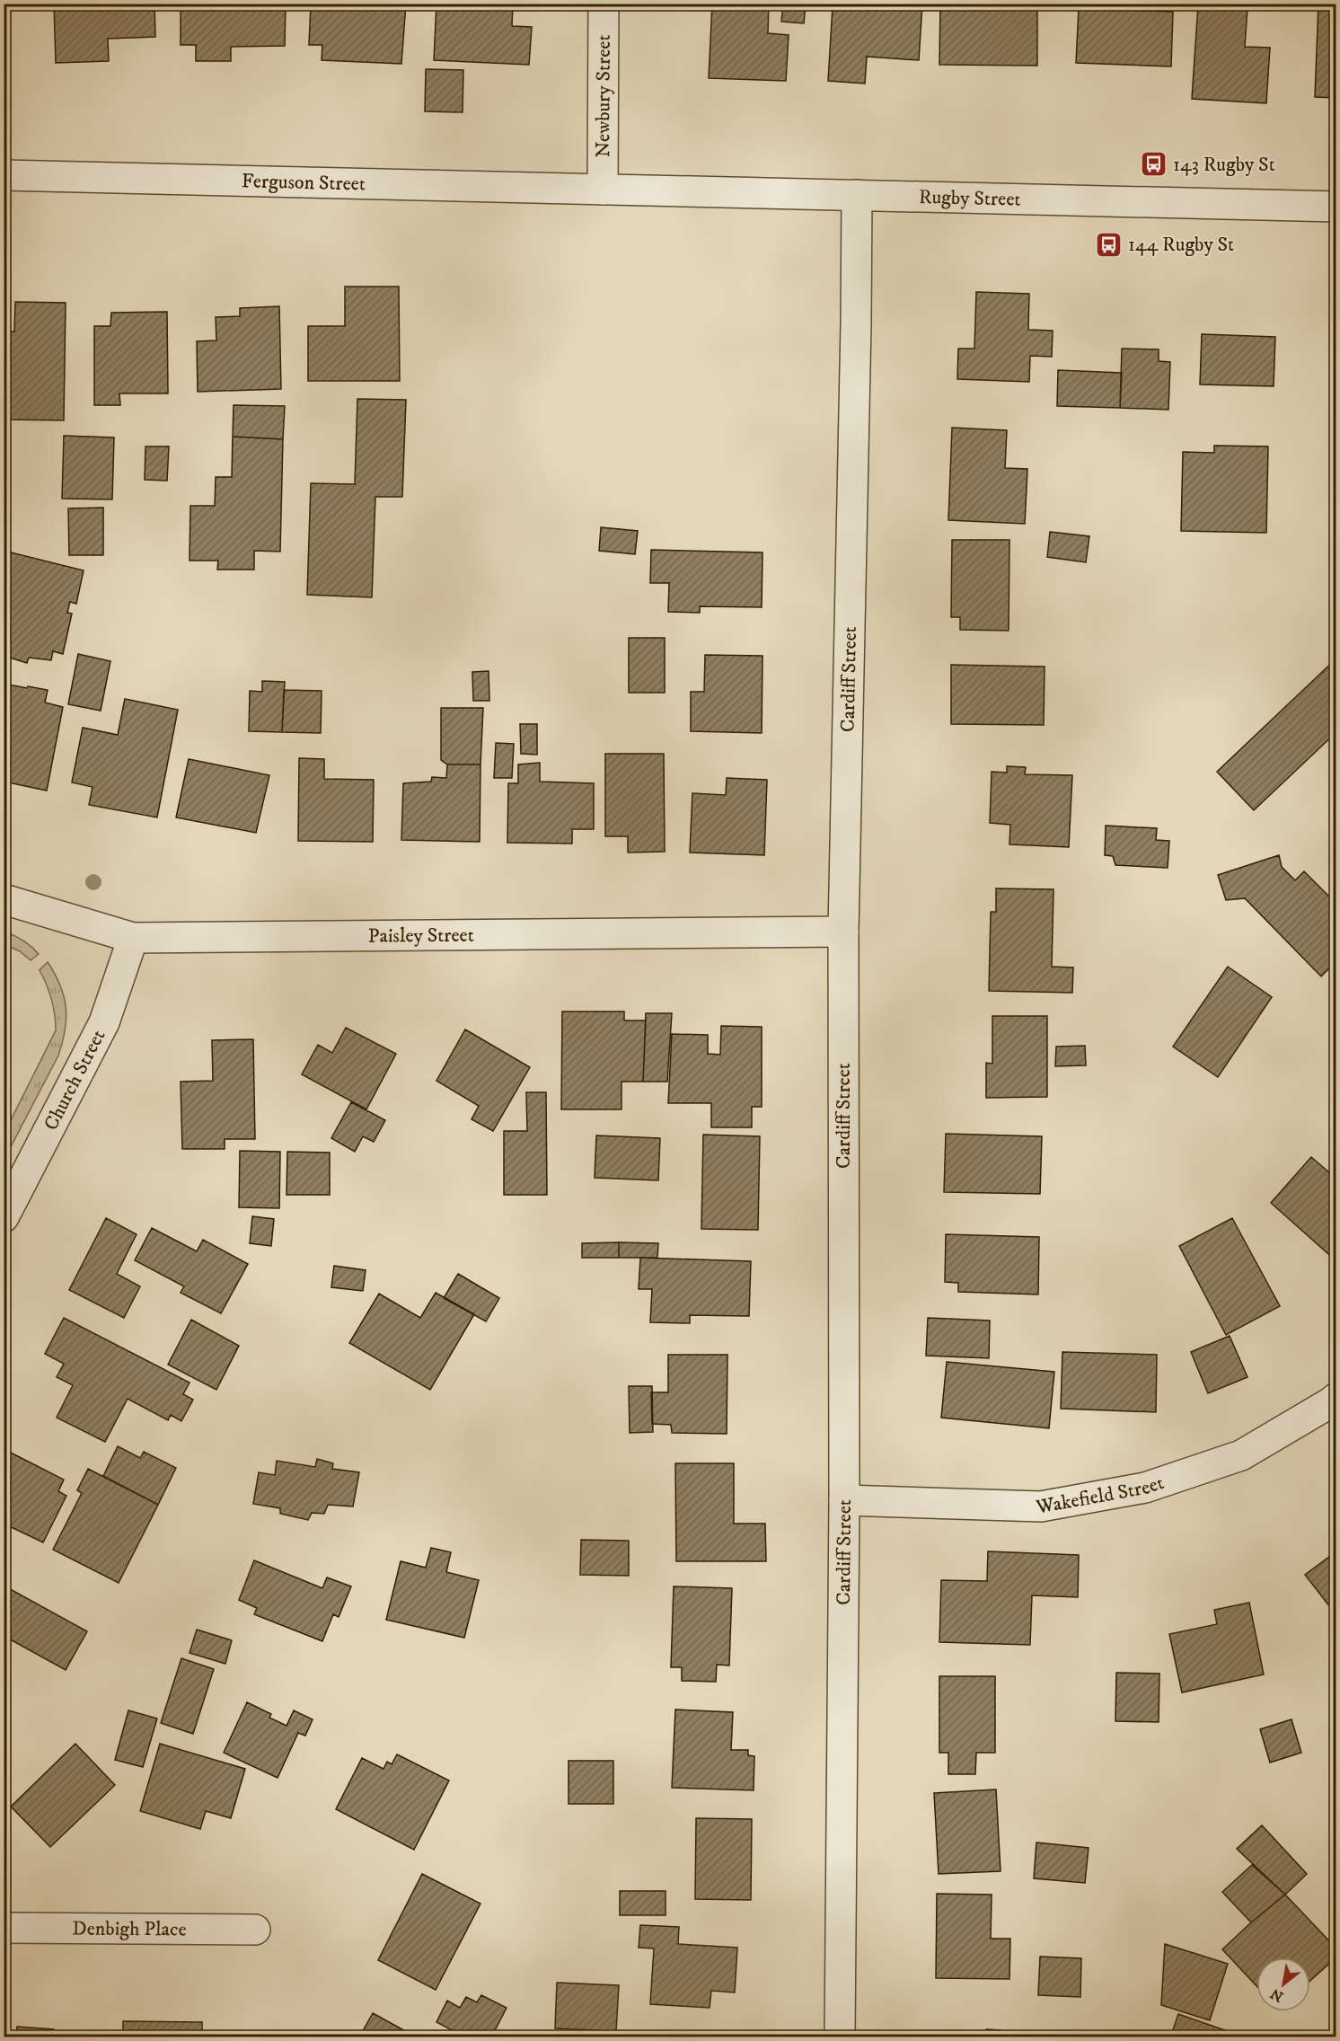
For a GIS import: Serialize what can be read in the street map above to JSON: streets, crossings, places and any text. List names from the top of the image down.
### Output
{
  "streets": {
    "street": [
      "Newbury Street",
      "Ferguson Street",
      "Rugby Street",
      "Cardiff Street",
      "Paisley Street",
      "Church Street",
      "Wakefield Street",
      "Denbigh Place"
    ]
  },
  "crossings": [
    ["Newbury Street", "Ferguson Street"],
    ["Newbury Street", "Rugby Street"],
    ["Ferguson Street", "Rugby Street"],
    ["Rugby Street", "Cardiff Street"],
    ["Cardiff Street", "Paisley Street"],
    ["Cardiff Street", "Wakefield Street"],
    ["Paisley Street", "Church Street"]
  ],
  "places": {
    "bus stop": ["143 Rugby St", "144 Rugby St"]
  },
  "north": "bottom left"
}
